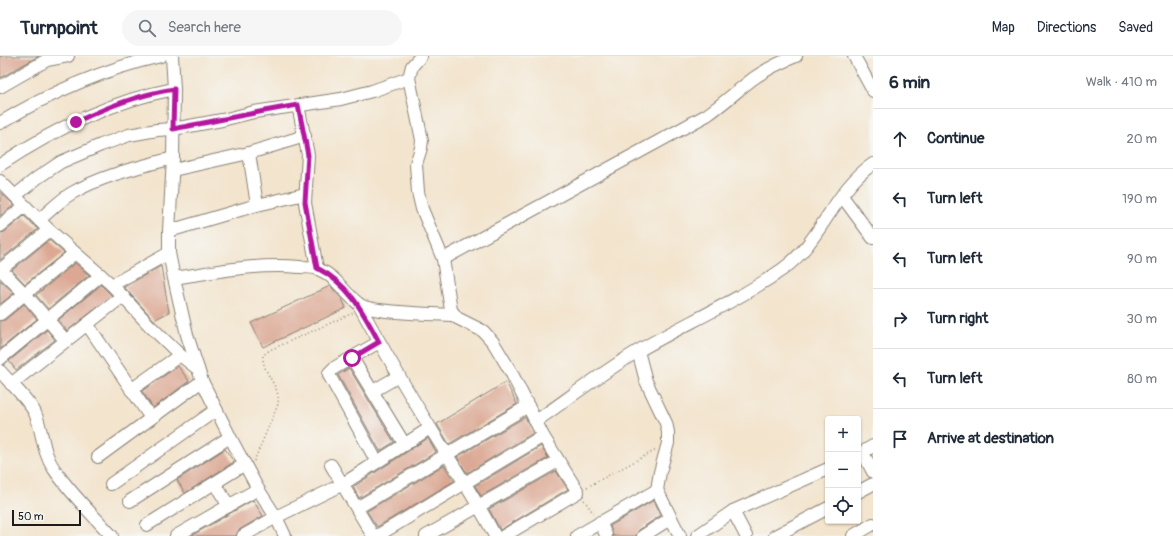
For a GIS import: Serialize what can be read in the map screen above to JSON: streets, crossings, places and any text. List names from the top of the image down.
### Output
{
  "scale_bar": "50 m",
  "page": {
    "header": "Turnpoint",
    "search": "Search here",
    "nav": ["Map", "Directions", "Saved"],
    "heading": ["6 min", "Walk · 410 m"],
    "list": [
      ["Continue", "20 m"],
      ["Turn left", "190 m"],
      ["Turn left", "90 m"],
      ["Turn right", "30 m"],
      ["Turn left", "80 m"],
      "Arrive at destination"
    ],
    "map_buttons": ["+", "−"],
    "scale": "50 m"
  }
}
